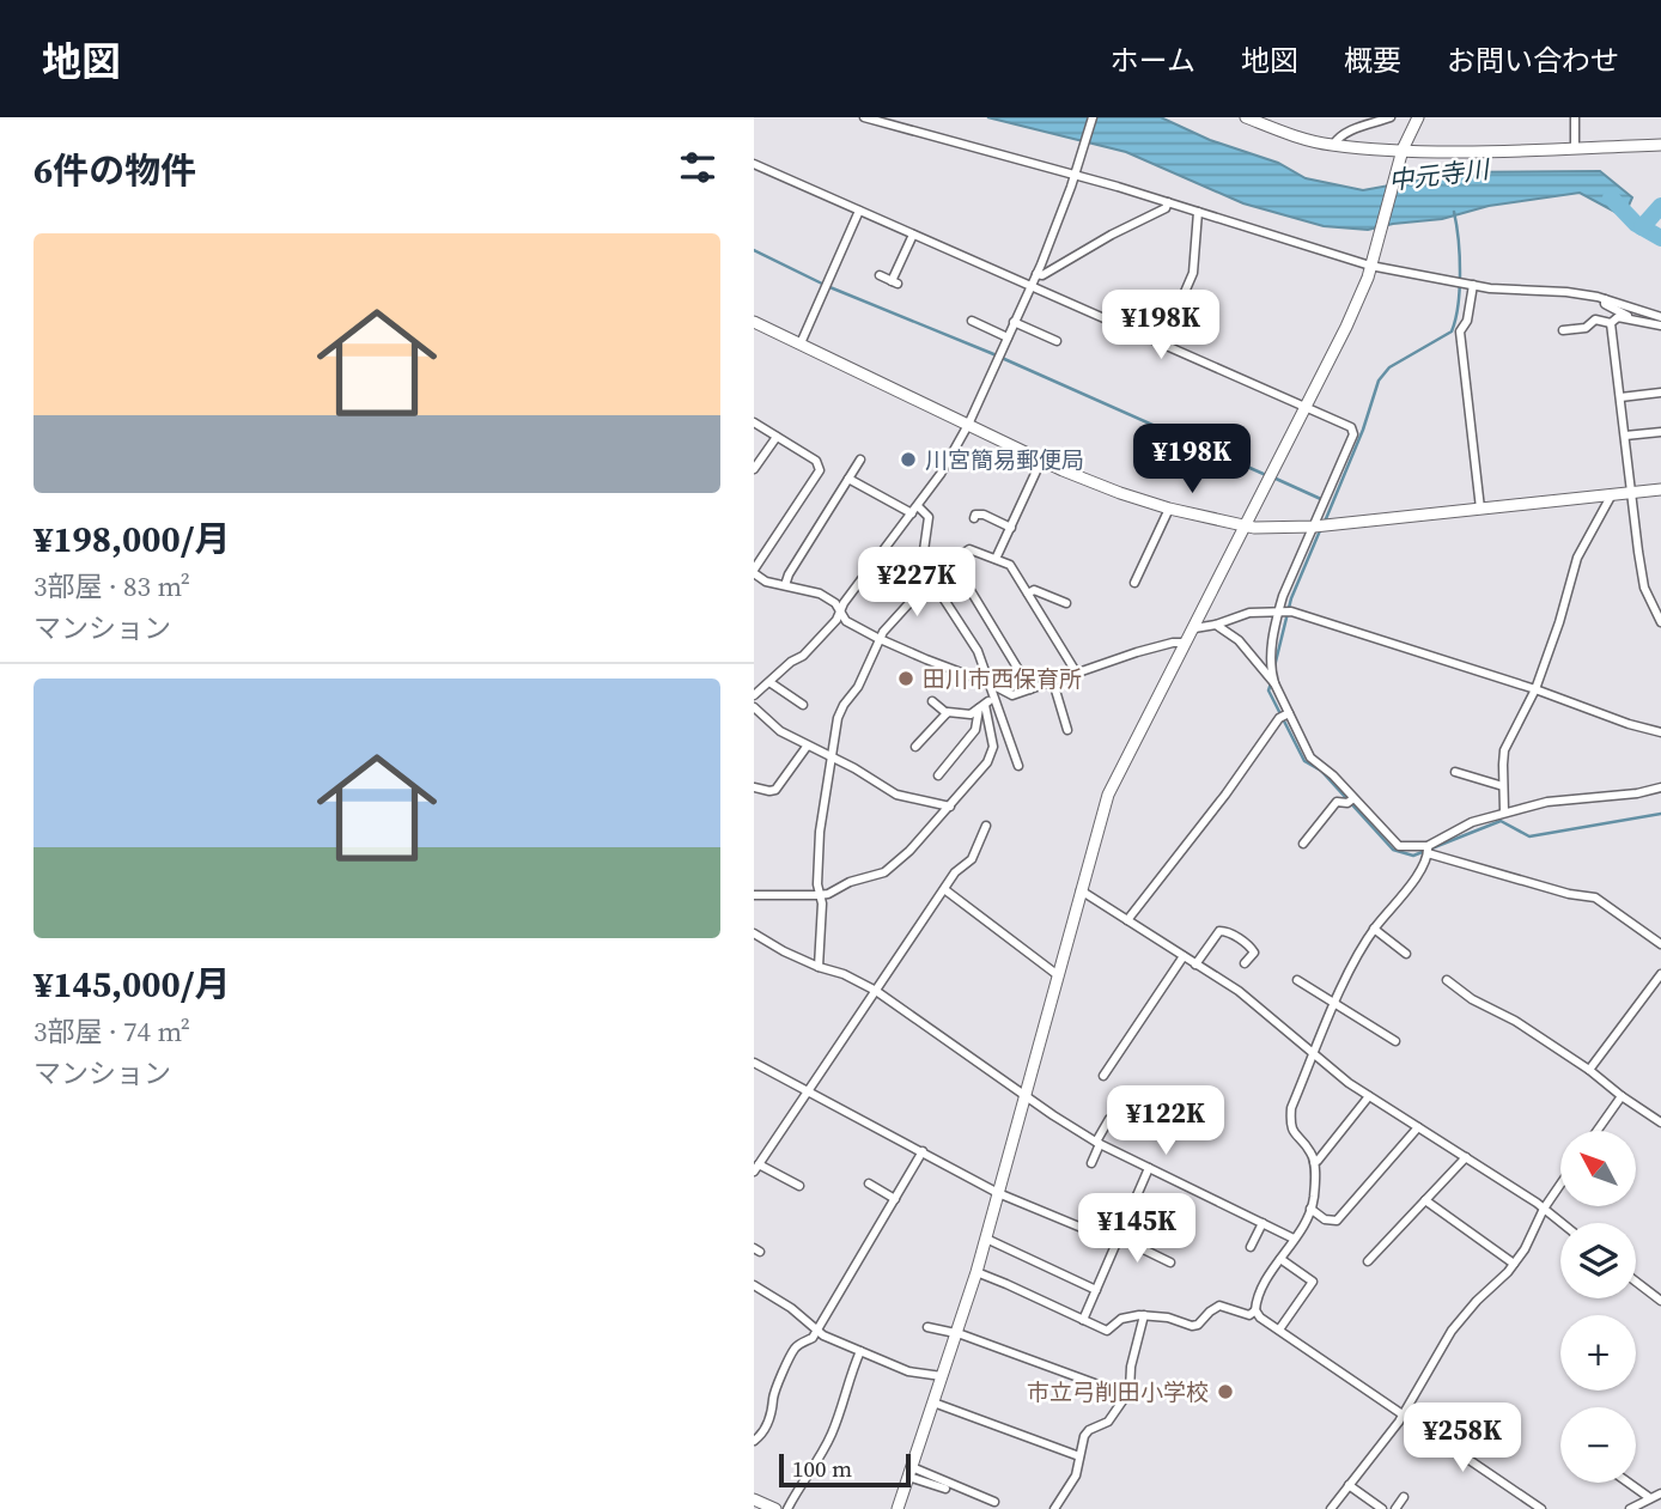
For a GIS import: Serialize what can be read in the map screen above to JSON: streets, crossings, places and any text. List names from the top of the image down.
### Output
{
  "water": ["中元寺川"],
  "places": ["川宮簡易郵便局", "田川市西保育所", "市立弓削田小学校"],
  "scale_bar": "100 m",
  "north": "top left",
  "page": {
    "header": "地図",
    "nav": [
      "ホーム",
      "地図",
      "概要",
      "お問い合わせ"
    ],
    "heading": "6件の物件",
    "list": [
      {
        "name": "¥198,000/月",
        "note": "3部屋 · 83 m² · マンション"
      },
      {
        "name": "¥145,000/月",
        "note": "3部屋 · 74 m² · マンション"
      }
    ],
    "price": [
      "¥198K",
      "¥198K",
      "¥227K",
      "¥122K",
      "¥145K",
      "¥258K"
    ],
    "map_buttons": ["+", "−"],
    "scale": "100 m"
  }
}
